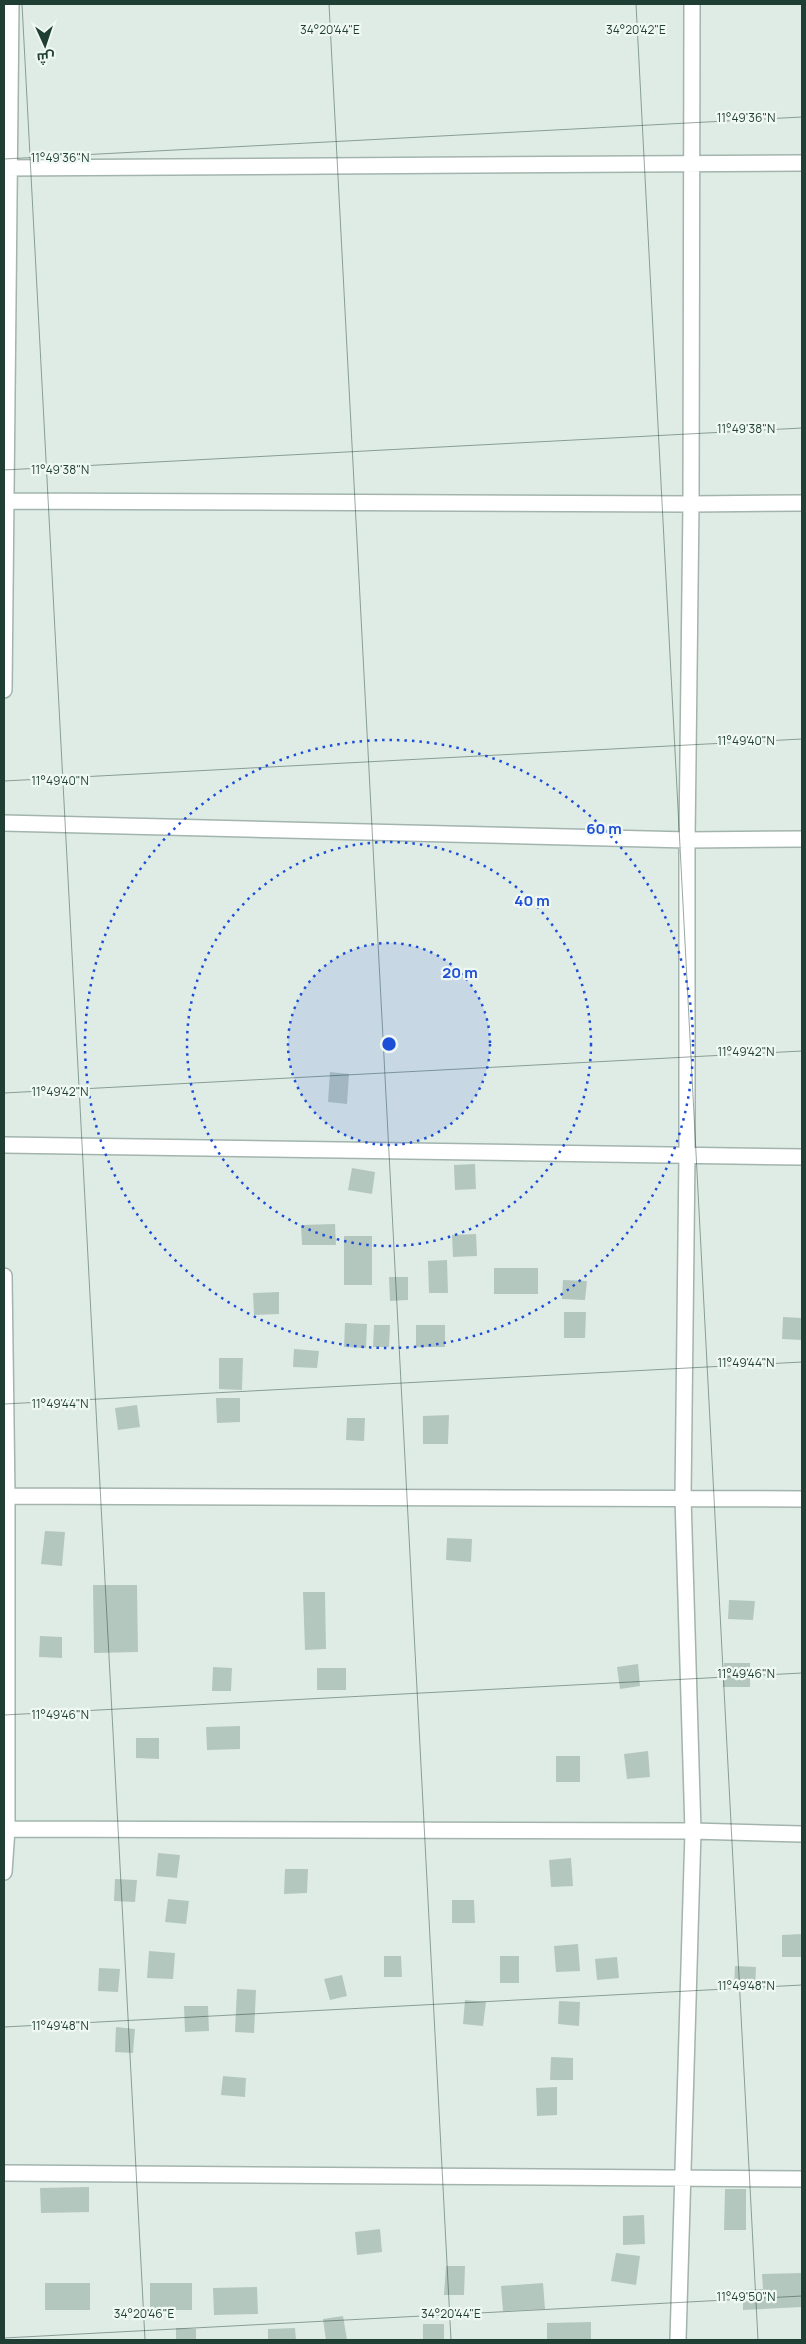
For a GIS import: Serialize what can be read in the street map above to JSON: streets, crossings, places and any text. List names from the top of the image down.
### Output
{
  "north": "bottom",
  "coordinates": [
    "34°20'44\"E",
    "34°20'42\"E",
    "11°49'36\"N",
    "11°49'38\"N",
    "11°49'40\"N",
    "11°49'42\"N",
    "11°49'44\"N",
    "11°49'46\"N",
    "11°49'48\"N",
    "11°49'50\"N",
    "34°20'46\"E"
  ],
  "rings": ["60 m", "40 m", "20 m"]
}
